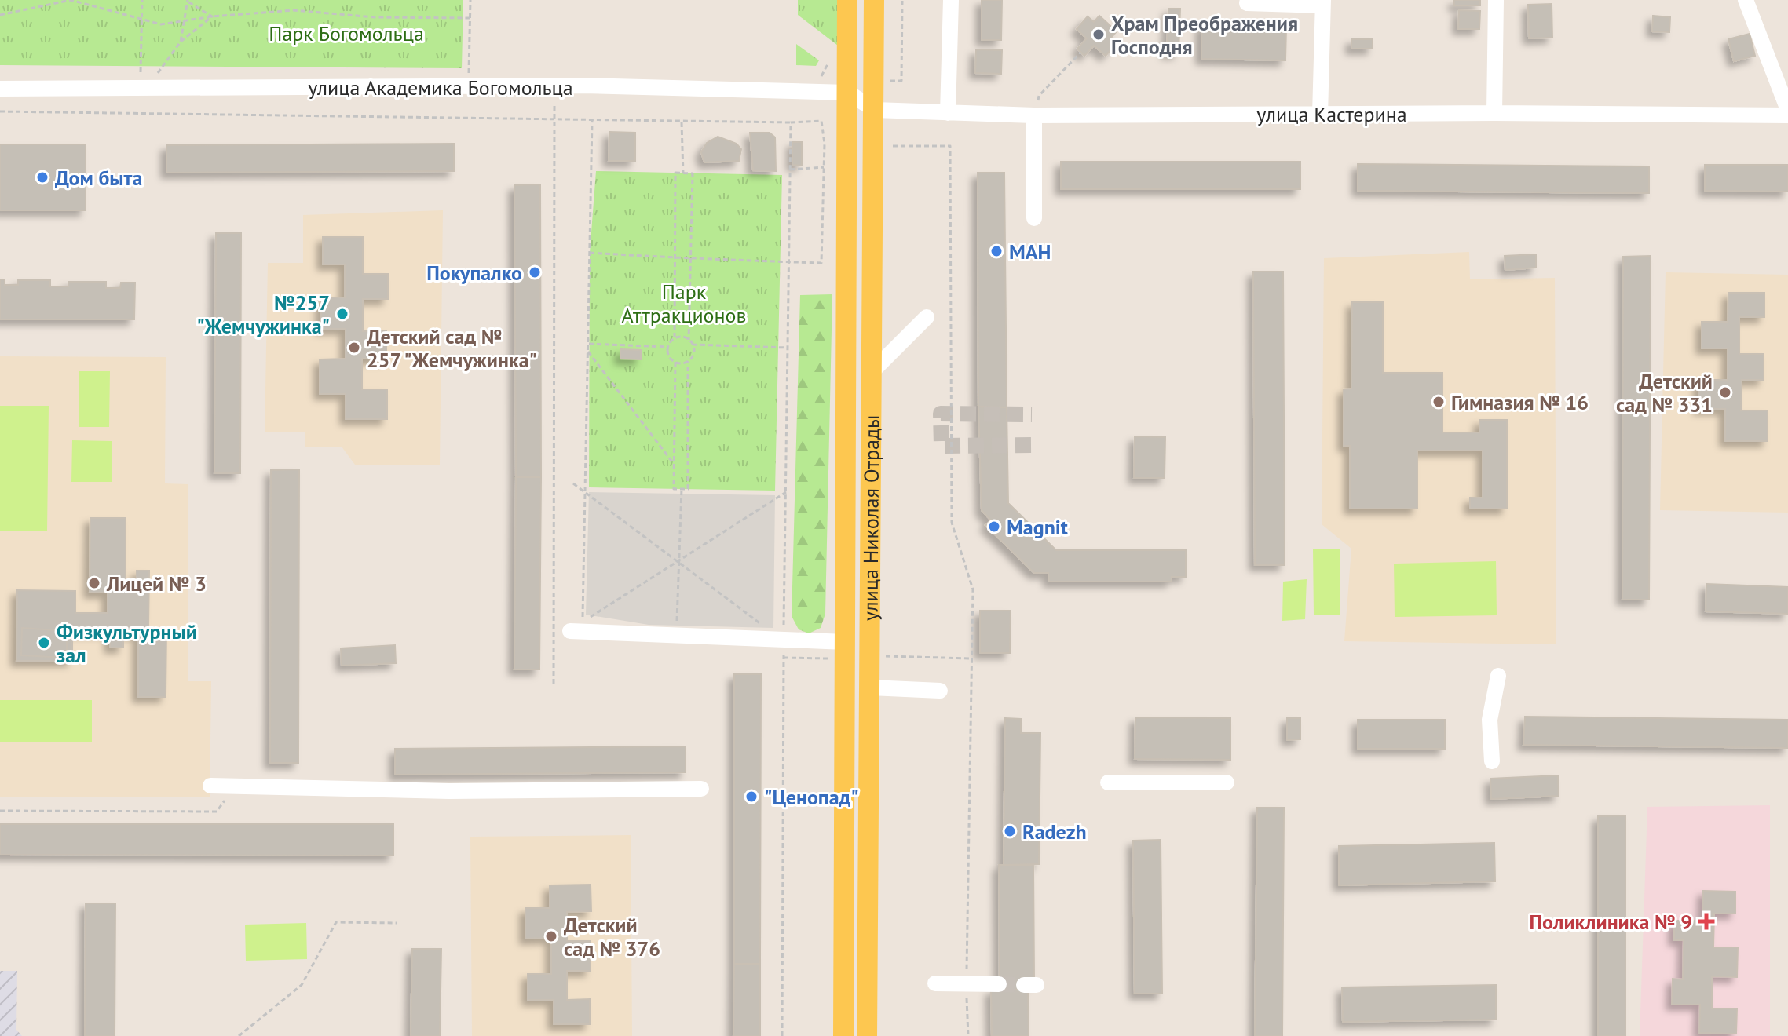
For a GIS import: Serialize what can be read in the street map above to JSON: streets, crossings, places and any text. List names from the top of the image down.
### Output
{
  "streets": {
    "main road": ["улица Николая Отрады"],
    "street": ["улица Академика Богомольца", "улица Кастерина"]
  },
  "crossings": [
    ["улица Академика Богомольца", "улица Николая Отрады"],
    ["улица Кастерина", "улица Николая Отрады"]
  ],
  "parks": ["Парк Богомольца", "Парк Аттракционов"],
  "places": {
    "other": [
      "Храм Преображения Господня",
      "Дом быта",
      "МАН",
      "Покупалко",
      "№257 \"Жемчужинка\"",
      "Детский сад № 257 \"Жемчужинка\"",
      "Детский сад № 331",
      "Гимназия № 16",
      "Magnit",
      "Лицей № 3",
      "Физкультурный зал",
      "\"Ценопад\"",
      "Radezh",
      "Детский сад № 376"
    ],
    "health": ["Поликлиника № 9"]
  }
}
